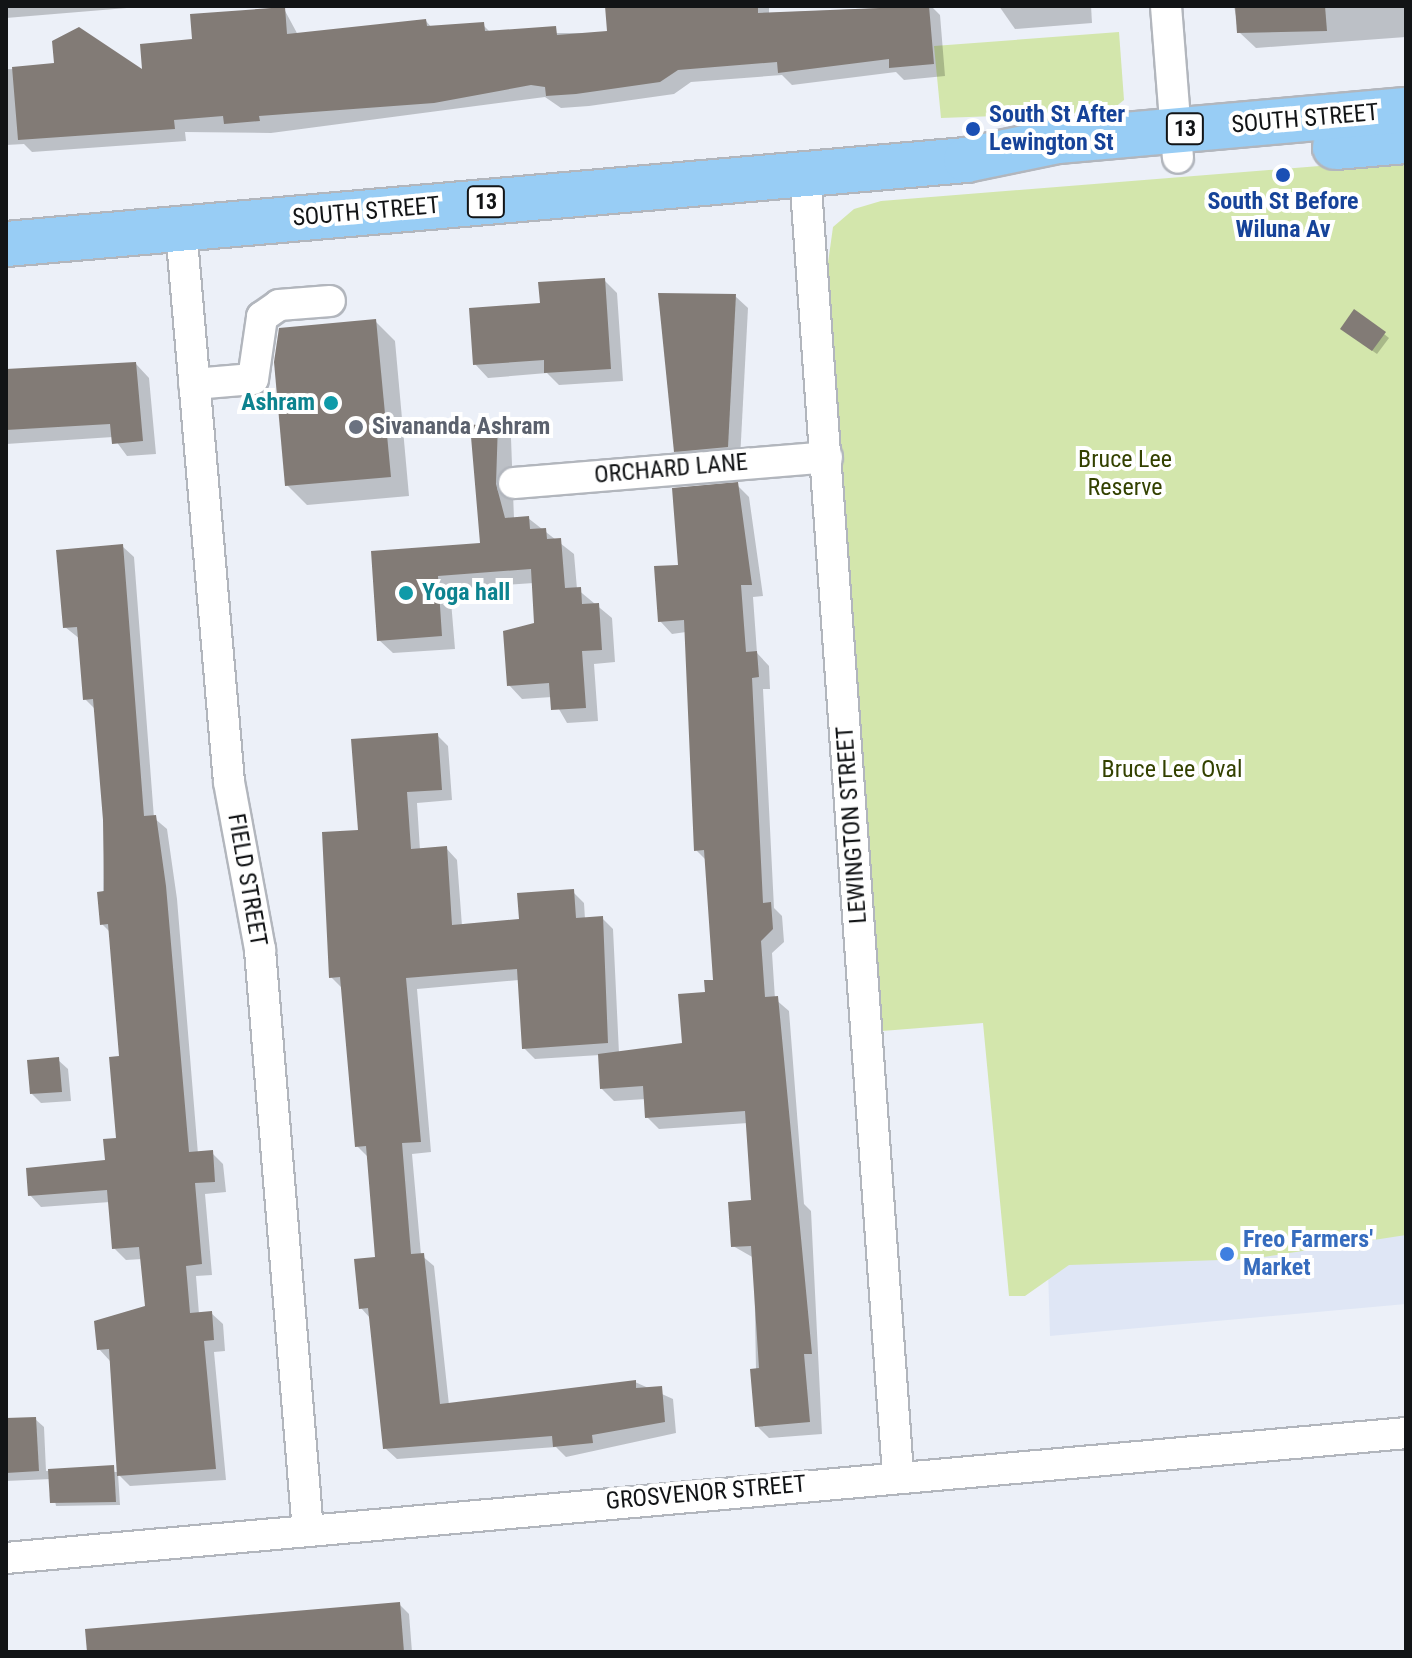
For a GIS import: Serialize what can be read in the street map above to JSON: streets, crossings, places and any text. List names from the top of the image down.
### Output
{
  "streets": {
    "main road": ["SOUTH STREET", "13"],
    "street": [
      "ORCHARD LANE",
      "LEWINGTON STREET",
      "FIELD STREET",
      "GROSVENOR STREET"
    ]
  },
  "crossings": [
    ["SOUTH STREET", "LEWINGTON STREET"],
    ["SOUTH STREET", "FIELD STREET"],
    ["ORCHARD LANE", "LEWINGTON STREET"],
    ["LEWINGTON STREET", "GROSVENOR STREET"],
    ["FIELD STREET", "GROSVENOR STREET"]
  ],
  "parks": ["Bruce Lee Reserve", "Bruce Lee Oval"],
  "places": [
    "South St After Lewington St",
    "South St Before Wiluna Av",
    "Ashram",
    "Sivananda Ashram",
    "Yoga hall",
    "Freo Farmers' Market"
  ]
}
